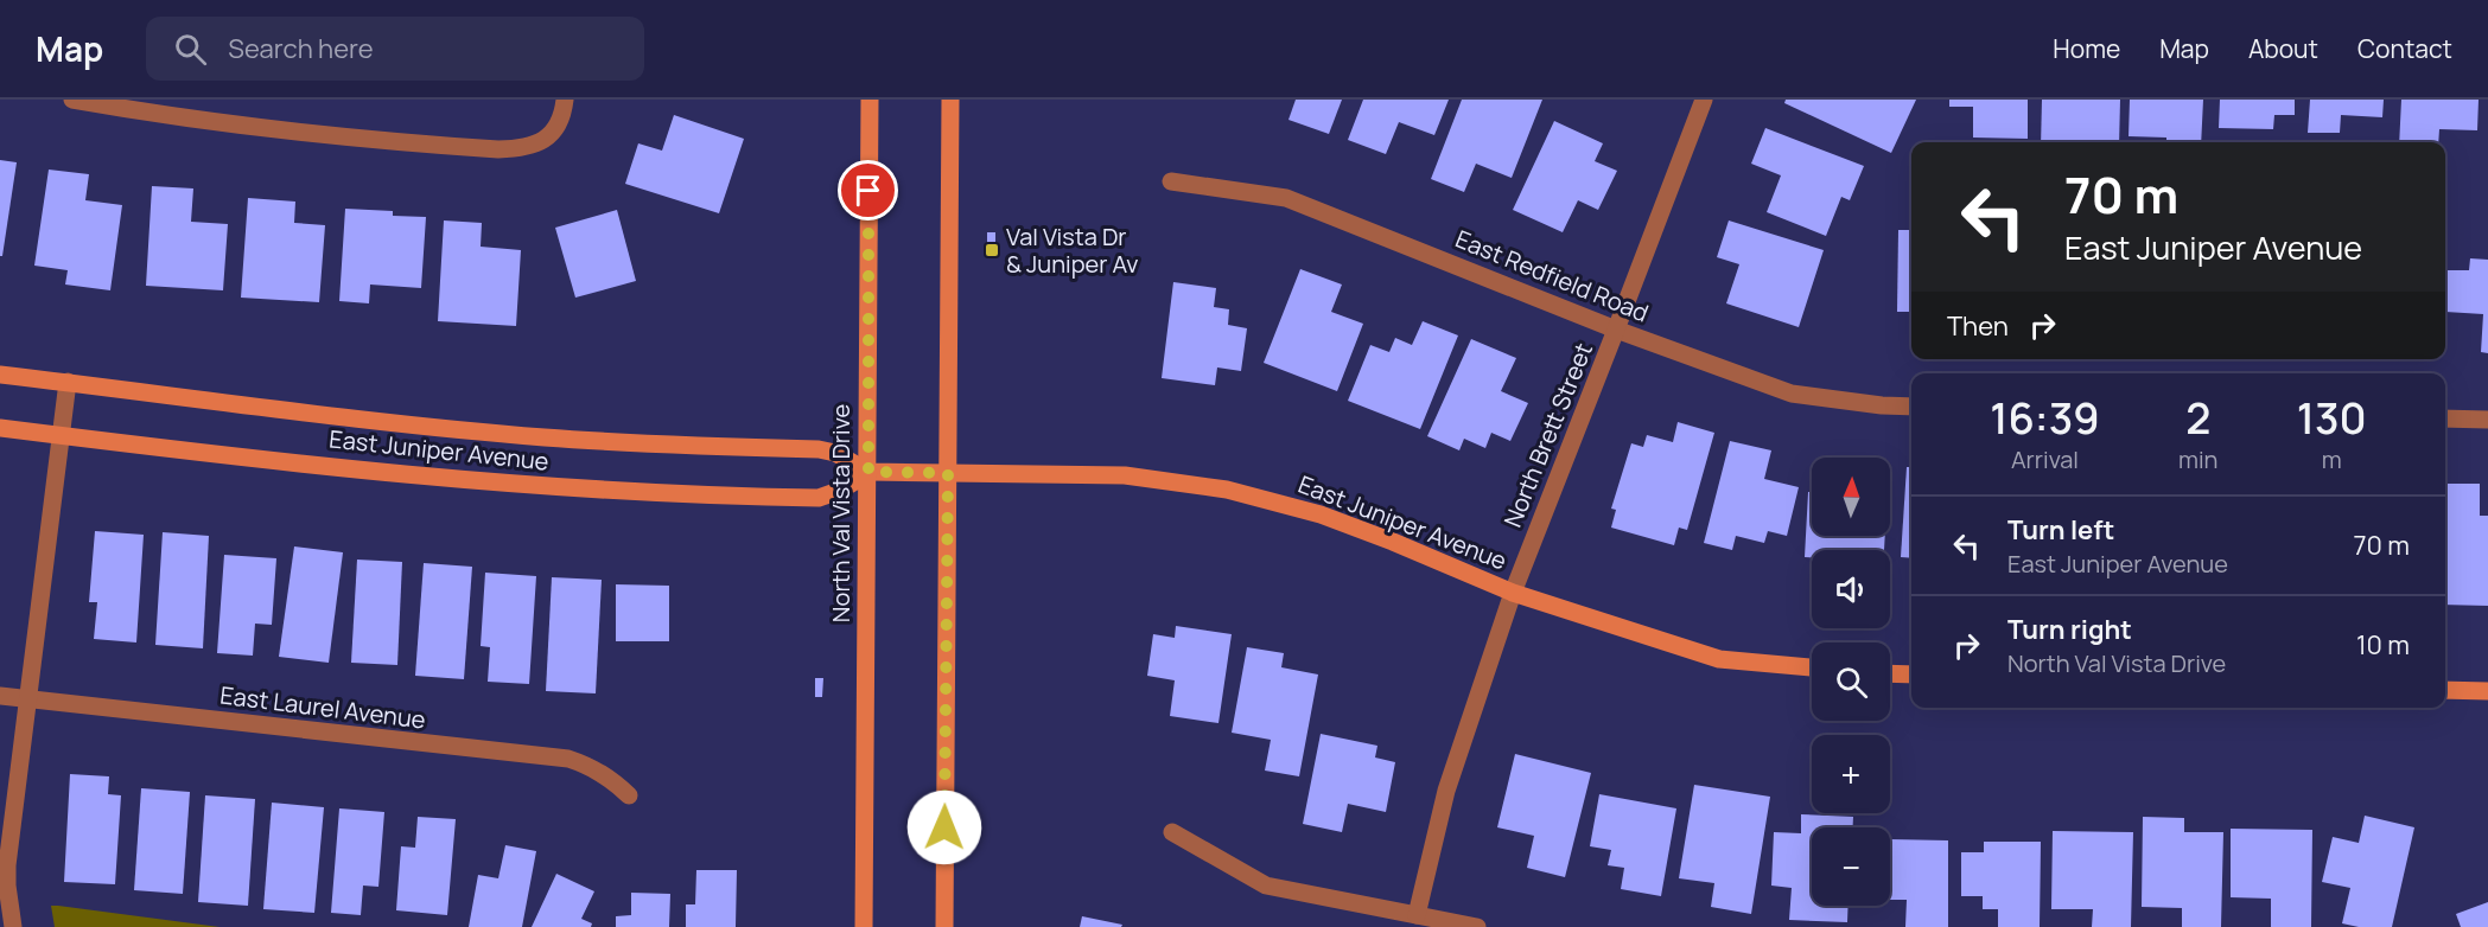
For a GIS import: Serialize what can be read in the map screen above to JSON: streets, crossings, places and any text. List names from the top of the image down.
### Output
{
  "streets": {
    "street": [
      "East Redfield Road",
      "North Brett Street",
      "East Juniper Avenue",
      "North Val Vista Drive",
      "East Laurel Avenue"
    ]
  },
  "crossings": [
    ["East Redfield Road", "North Brett Street"],
    ["North Brett Street", "East Juniper Avenue"],
    ["East Juniper Avenue", "North Val Vista Drive"]
  ],
  "places": {
    "transit": ["Val Vista Dr & Juniper Av"]
  },
  "north": "top",
  "page": {
    "header": "Map",
    "search": "Search here",
    "nav": [
      "Home",
      "Map",
      "About",
      "Contact"
    ],
    "turn": ["70 m", "East Juniper Avenue"],
    "then": "Then",
    "eta": [
      "16:39",
      "Arrival",
      "2",
      "min",
      "130",
      "m"
    ],
    "map_buttons": ["+", "−"],
    "list": [
      {
        "name": "Turn left",
        "note": "East Juniper Avenue",
        "value": "70 m"
      },
      {
        "name": "Turn right",
        "note": "North Val Vista Drive",
        "value": "10 m"
      }
    ]
  }
}
